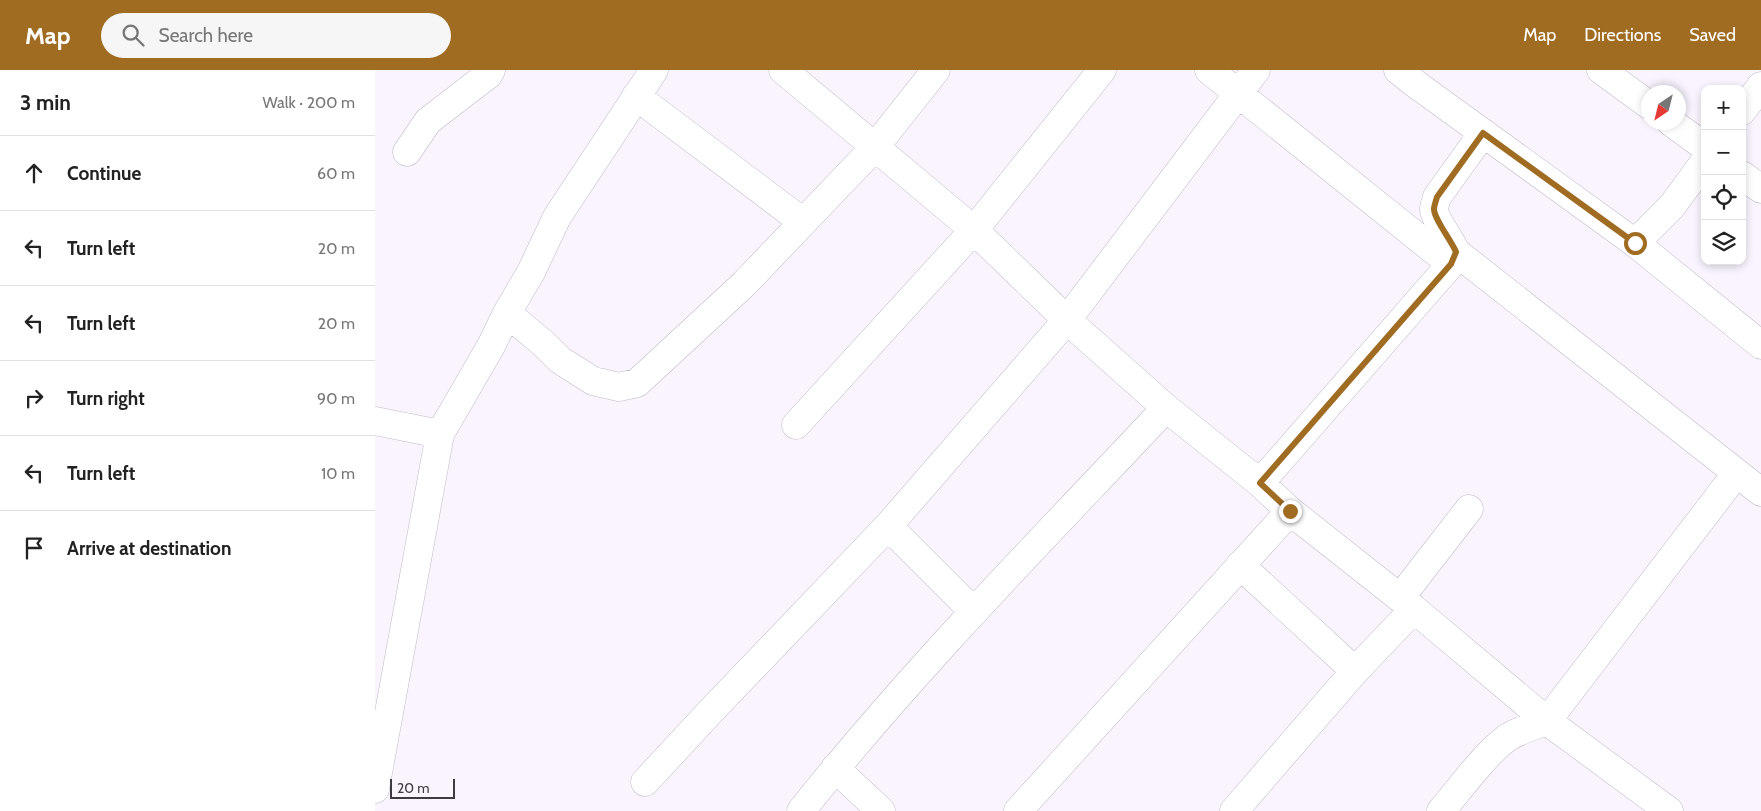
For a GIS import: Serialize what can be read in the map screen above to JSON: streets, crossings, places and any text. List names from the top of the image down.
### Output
{
  "scale_bar": "20 m",
  "north": "bottom left",
  "page": {
    "header": "Map",
    "search": "Search here",
    "nav": ["Map", "Directions", "Saved"],
    "heading": ["3 min", "Walk · 200 m"],
    "map_buttons": ["+", "−"],
    "list": [
      ["Continue", "60 m"],
      ["Turn left", "20 m"],
      ["Turn left", "20 m"],
      ["Turn right", "90 m"],
      ["Turn left", "10 m"],
      "Arrive at destination"
    ],
    "scale": "20 m"
  }
}
